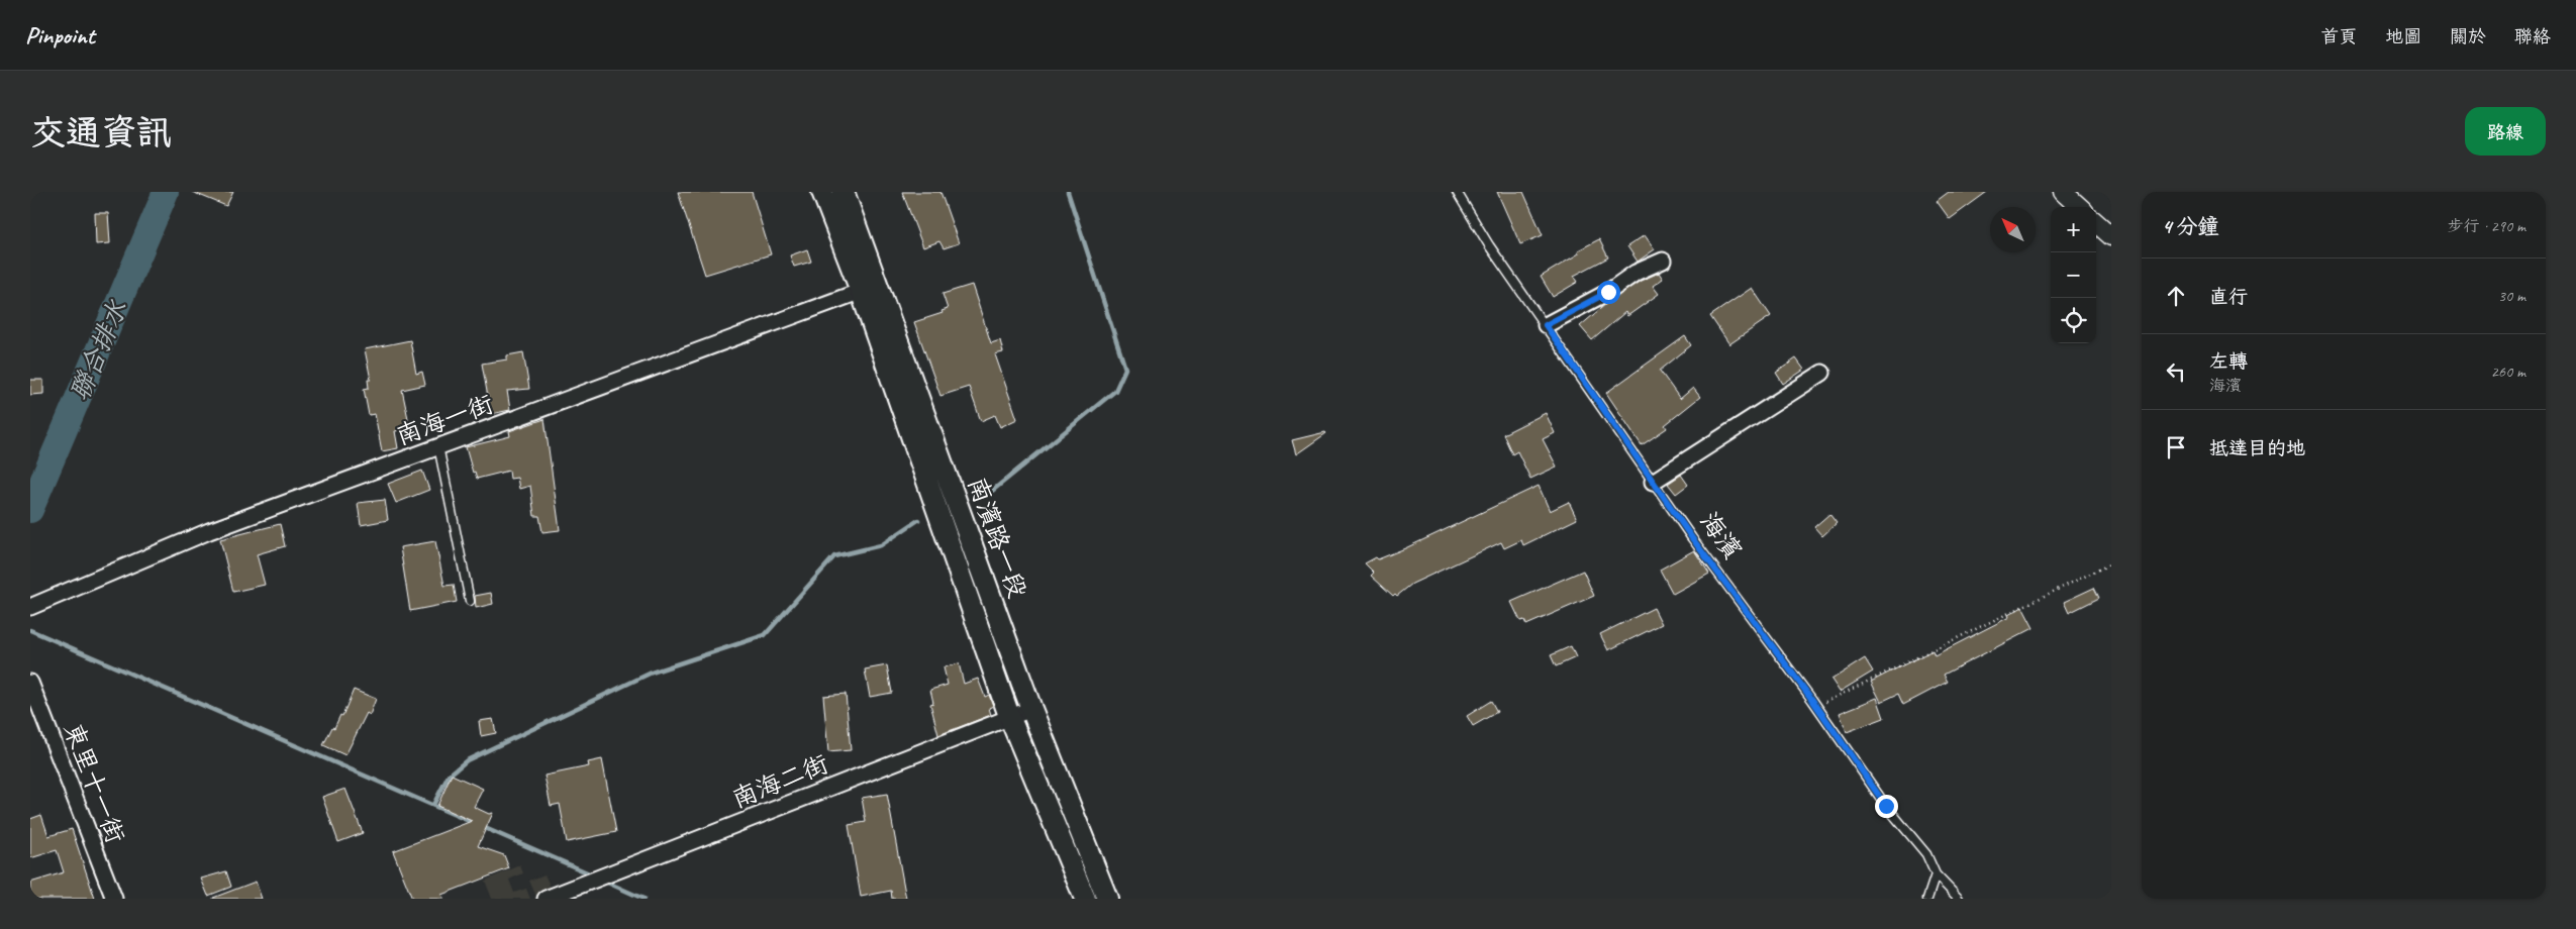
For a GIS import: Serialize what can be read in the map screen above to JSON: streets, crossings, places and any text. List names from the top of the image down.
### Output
{
  "streets": {
    "main road": ["南濱路一段"],
    "street": ["南海一街", "南海二街", "東里十一街"],
    "lane": ["海濱"]
  },
  "crossings": [
    ["南海一街", "南濱路一段"],
    ["南濱路一段", "南海二街"]
  ],
  "water": ["聯合排水"],
  "north": "top left",
  "page": {
    "header": "Pinpoint",
    "nav": [
      "首頁",
      "地圖",
      "關於",
      "聯絡"
    ],
    "buttons": "路線",
    "title": "交通資訊",
    "heading": ["4 分鐘", "步行 · 290 m"],
    "map_buttons": ["+", "−"],
    "list": [
      ["直行", "30 m"],
      ["左轉", "海濱", "260 m"],
      "抵達目的地"
    ]
  }
}
